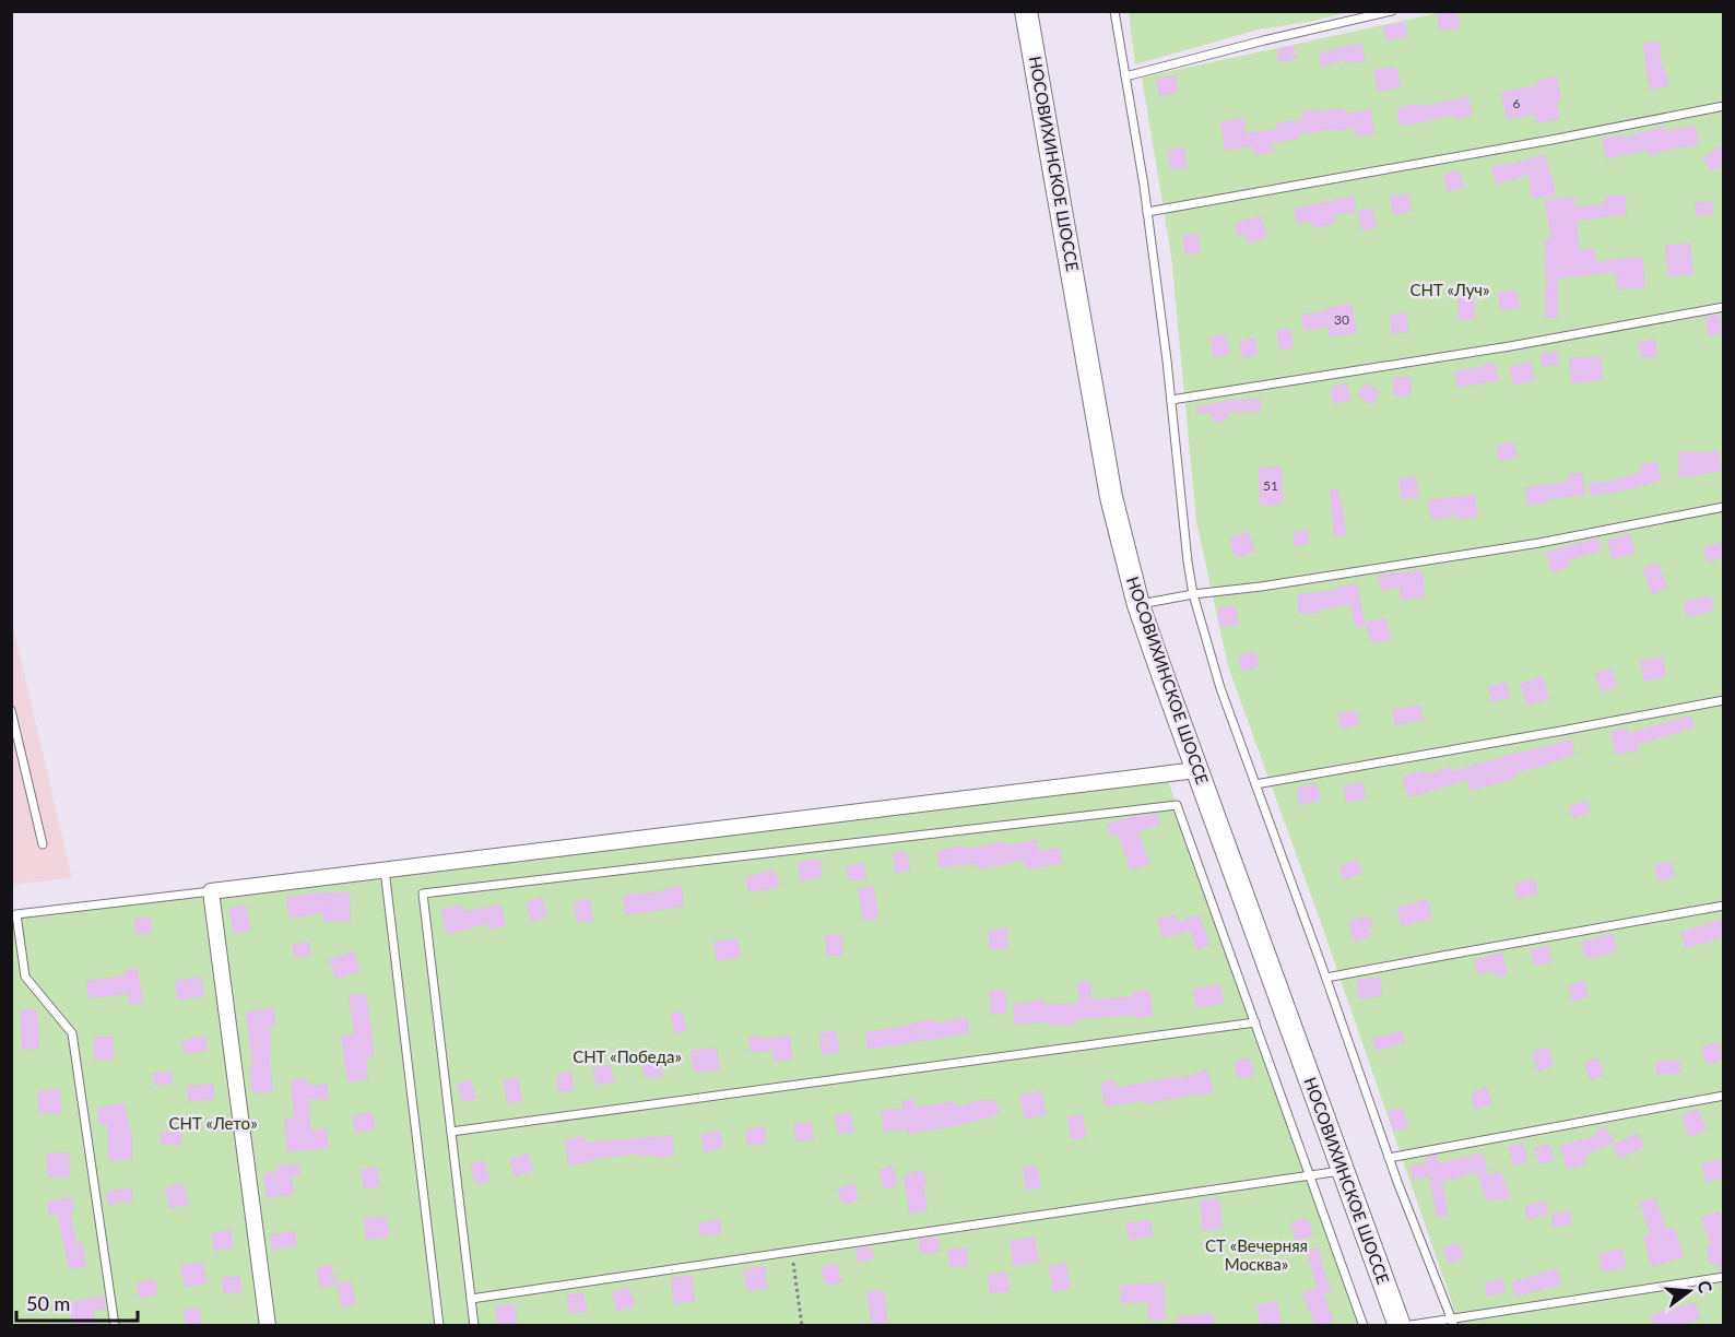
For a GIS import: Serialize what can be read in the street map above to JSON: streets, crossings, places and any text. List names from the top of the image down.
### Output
{
  "streets": {
    "main road": ["НОСОВИХИНСКОЕ ШОССЕ"]
  },
  "parks": [
    "СНТ «Луч»",
    "СНТ «Победа»",
    "СНТ «Лето»",
    "СТ «Вечерняя Москва»"
  ],
  "house_numbers": ["6", "30", "51"],
  "scale_bar": "50 m",
  "north": "right"
}
